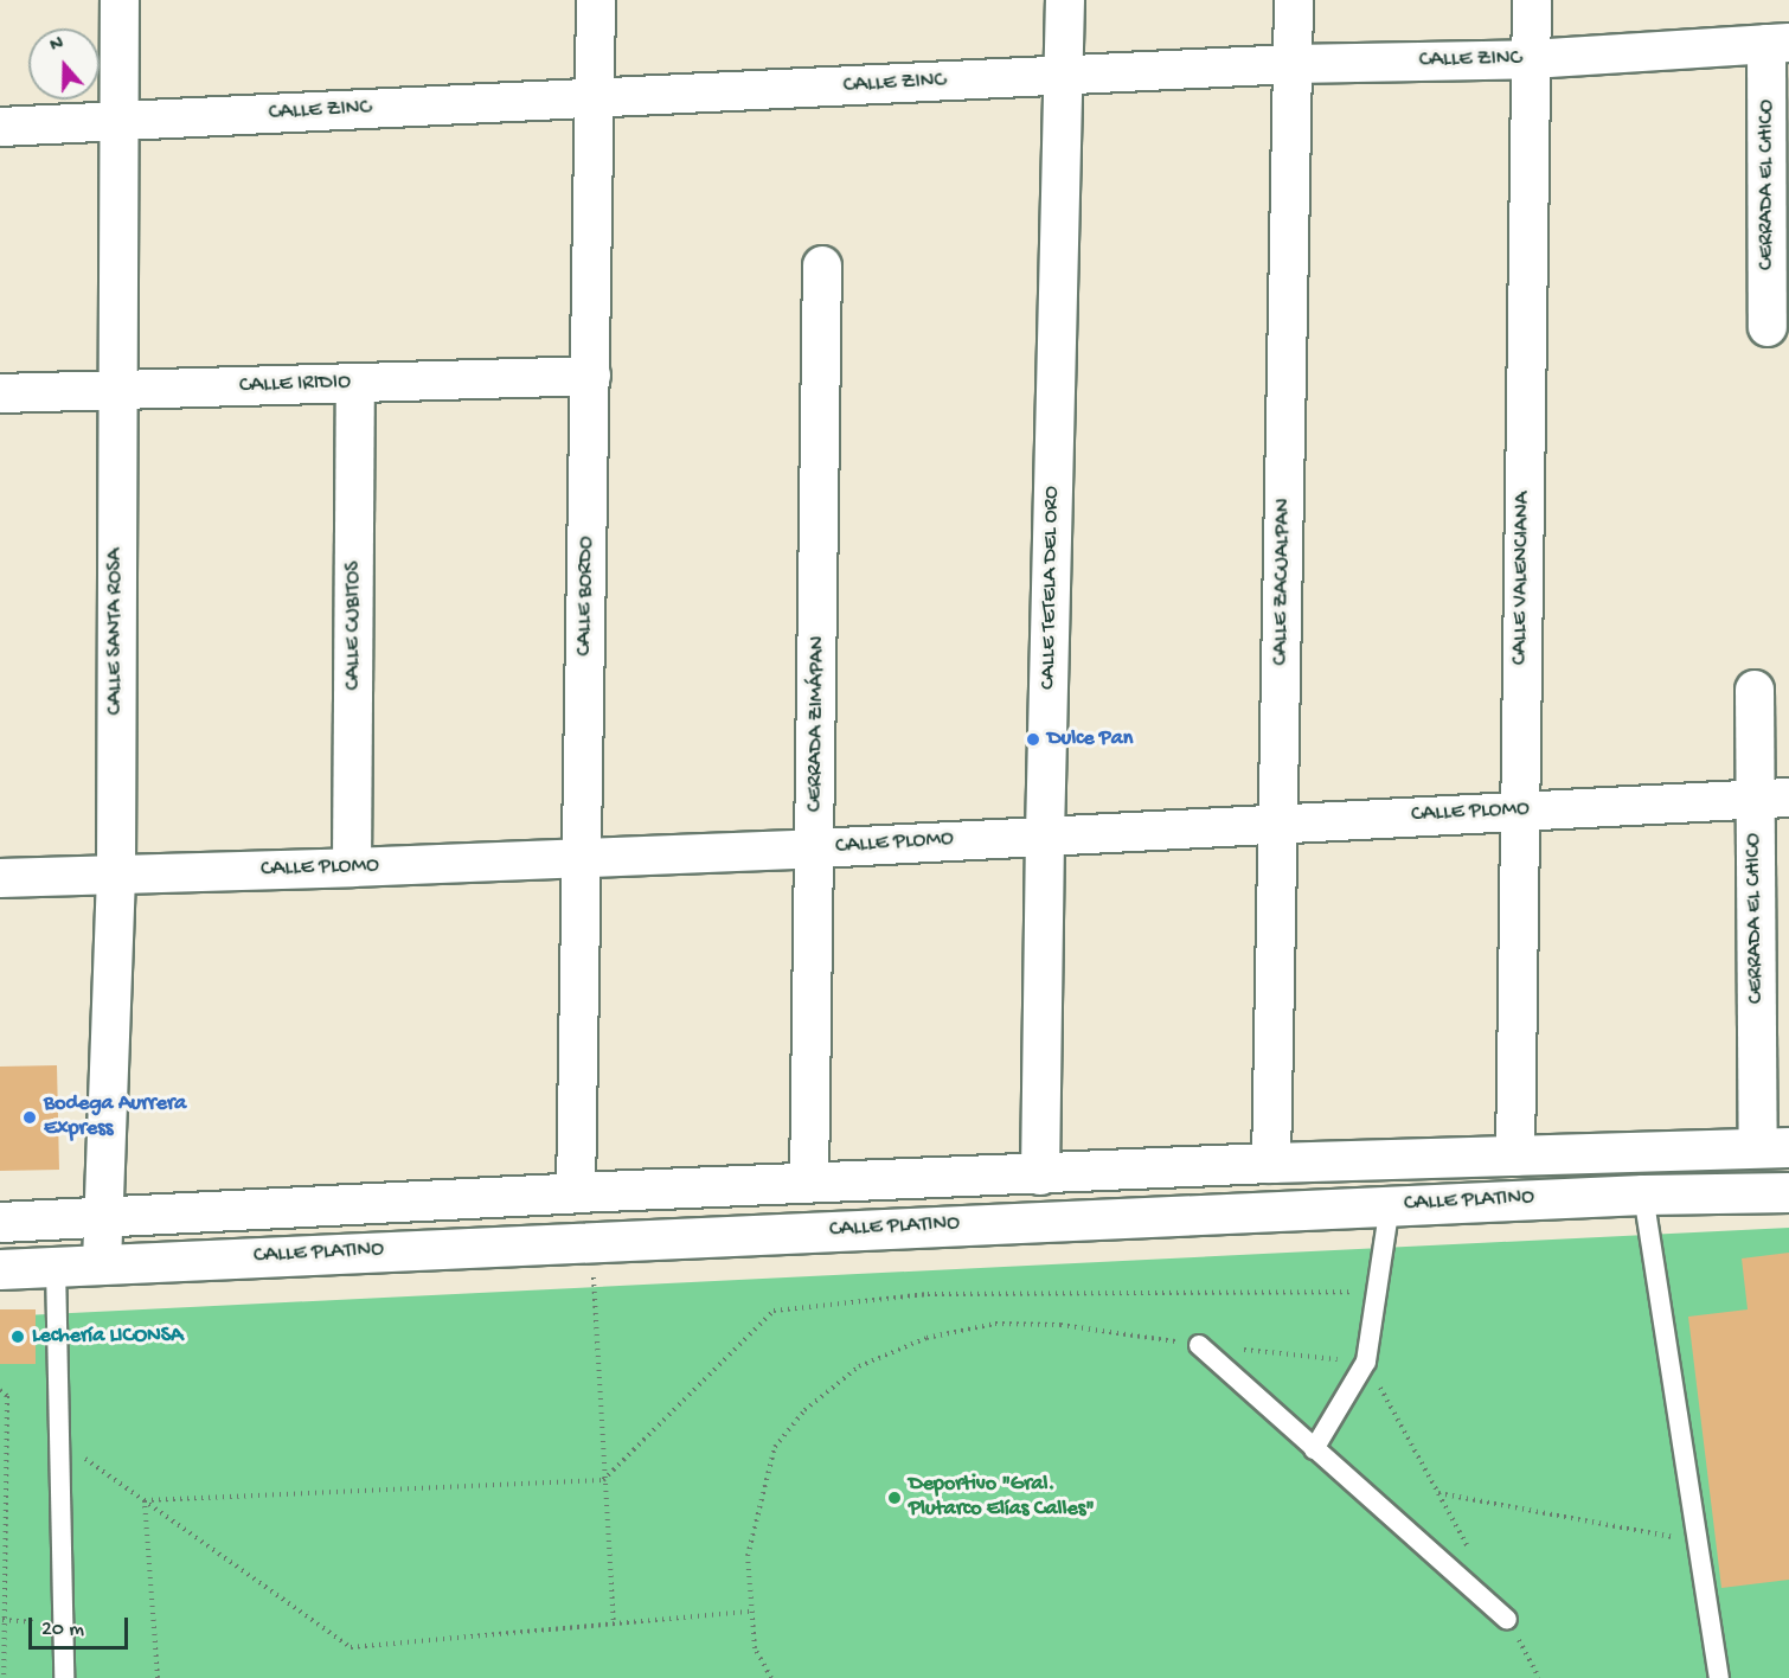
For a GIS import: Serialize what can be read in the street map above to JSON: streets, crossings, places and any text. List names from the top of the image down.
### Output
{
  "streets": {
    "street": [
      "CALLE ZINC",
      "CERRADA EL CHICO",
      "CALLE IRIDIO",
      "CALLE VALENCIANA",
      "CALLE ZACUALPAN",
      "CALLE TETELA DEL ORO",
      "CALLE BORDO",
      "CALLE CUBITOS",
      "CALLE SANTA ROSA",
      "CERRADA ZIMÁPAN",
      "CALLE PLOMO",
      "CALLE PLATINO"
    ]
  },
  "crossings": [
    ["CALLE ZINC", "CERRADA EL CHICO"],
    ["CALLE ZINC", "CALLE VALENCIANA"],
    ["CALLE ZINC", "CALLE ZACUALPAN"],
    ["CALLE ZINC", "CALLE TETELA DEL ORO"],
    ["CALLE ZINC", "CALLE BORDO"],
    ["CALLE ZINC", "CALLE SANTA ROSA"],
    ["CERRADA EL CHICO", "CALLE PLOMO"],
    ["CERRADA EL CHICO", "CALLE PLATINO"],
    ["CALLE IRIDIO", "CALLE BORDO"],
    ["CALLE IRIDIO", "CALLE CUBITOS"],
    ["CALLE IRIDIO", "CALLE SANTA ROSA"],
    ["CALLE VALENCIANA", "CALLE PLOMO"],
    ["CALLE VALENCIANA", "CALLE PLATINO"],
    ["CALLE ZACUALPAN", "CALLE PLOMO"],
    ["CALLE ZACUALPAN", "CALLE PLATINO"],
    ["CALLE TETELA DEL ORO", "CALLE PLOMO"],
    ["CALLE TETELA DEL ORO", "CALLE PLATINO"],
    ["CALLE BORDO", "CALLE PLOMO"],
    ["CALLE BORDO", "CALLE PLATINO"],
    ["CALLE CUBITOS", "CALLE PLOMO"],
    ["CALLE SANTA ROSA", "CALLE PLOMO"],
    ["CALLE SANTA ROSA", "CALLE PLATINO"],
    ["CERRADA ZIMÁPAN", "CALLE PLOMO"],
    ["CERRADA ZIMÁPAN", "CALLE PLATINO"]
  ],
  "places": [
    "Dulce Pan",
    "Bodega Aurrera Express",
    "Lechería LICONSA",
    "Deportivo \"Gral. Plutarco Elías Calles\""
  ],
  "scale_bar": "20 m",
  "north": "top"
}
